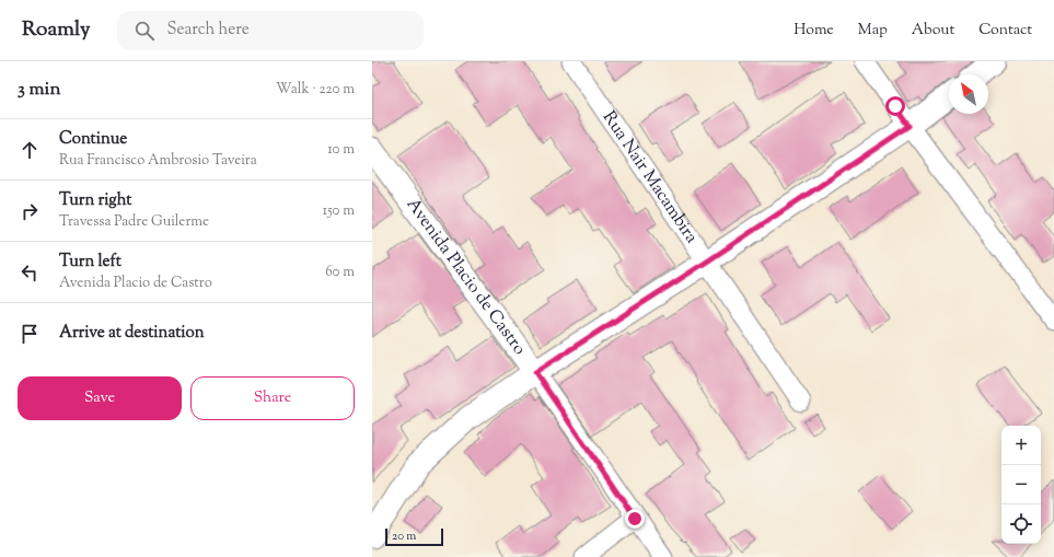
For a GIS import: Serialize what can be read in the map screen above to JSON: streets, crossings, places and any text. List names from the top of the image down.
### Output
{
  "streets": {
    "street": ["Rua Nair Macambira", "Avenida Placio de Castro"]
  },
  "scale_bar": "20 m",
  "north": "top left",
  "page": {
    "header": "Roamly",
    "search": "Search here",
    "nav": [
      "Home",
      "Map",
      "About",
      "Contact"
    ],
    "heading": ["3 min", "Walk · 220 m"],
    "list": [
      ["Continue", "Rua Francisco Ambrosio Taveira", "10 m"],
      ["Turn right", "Travessa Padre Guilerme", "150 m"],
      ["Turn left", "Avenida Placio de Castro", "60 m"],
      "Arrive at destination"
    ],
    "buttons": ["Save", "Share"],
    "map_buttons": ["+", "−"],
    "scale": "20 m"
  }
}
